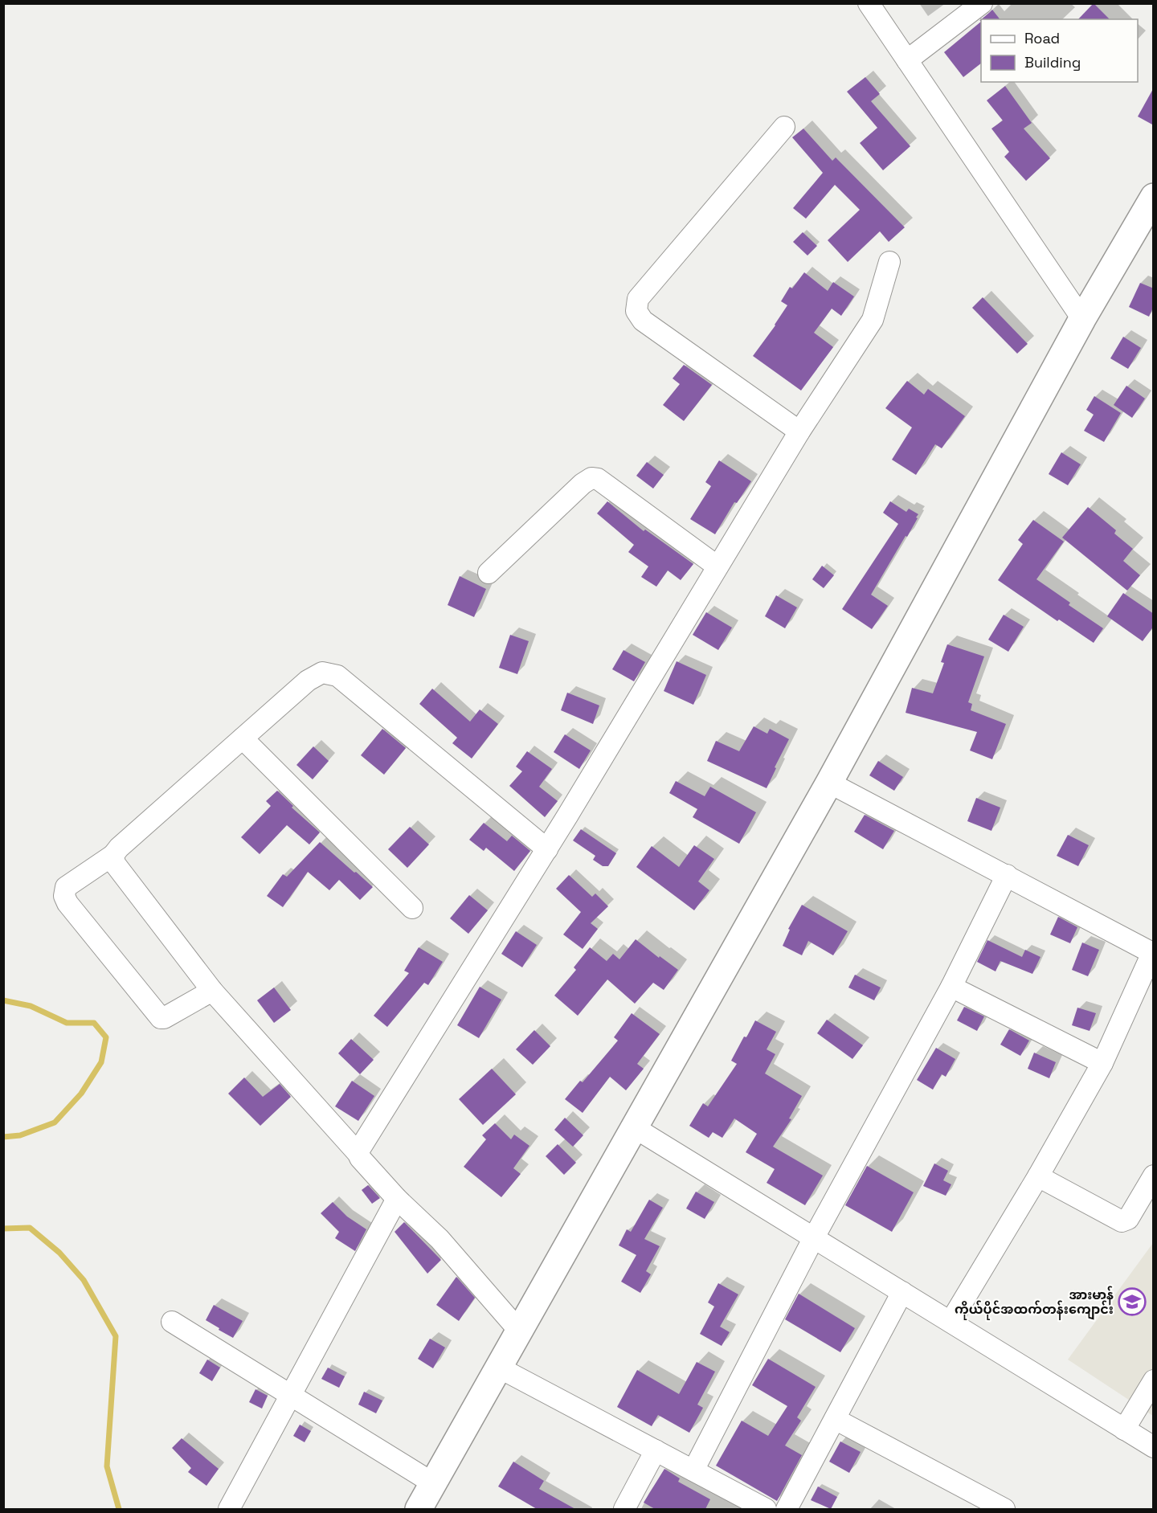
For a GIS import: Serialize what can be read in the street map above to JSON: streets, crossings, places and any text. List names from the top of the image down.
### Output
{
  "places": {
    "school or university": ["အားမာန် ကိုယ်ပိုင်အထက်တန်းကျောင်း"]
  },
  "legend": ["Road", "Building"]
}
